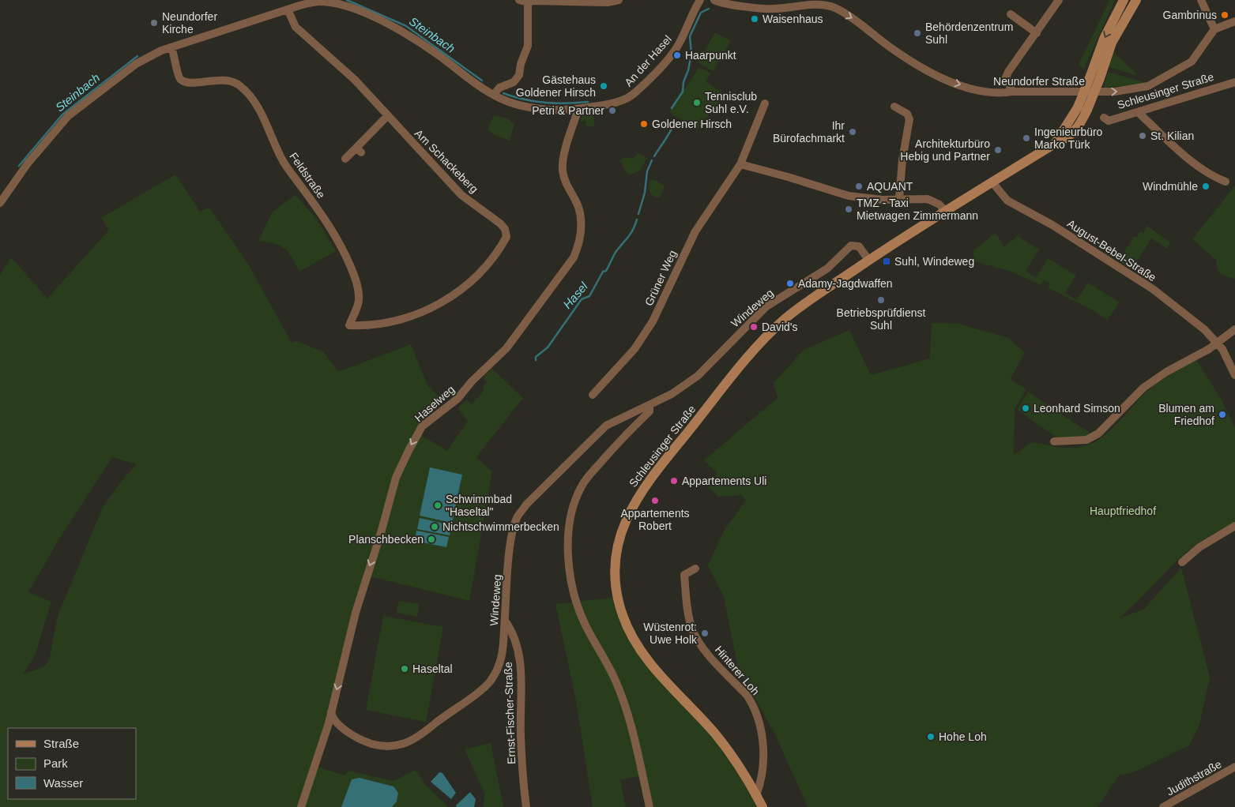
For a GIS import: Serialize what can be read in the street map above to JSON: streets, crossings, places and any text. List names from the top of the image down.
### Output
{
  "streets": {
    "main road": ["Schleusinger Straße"],
    "street": [
      "An der Hasel",
      "Neundorfer Straße",
      "Am Schackeberg",
      "Feldstraße",
      "August-Bebel-Straße",
      "Grüner Weg",
      "Windeweg",
      "Haselweg",
      "Hinterer Loh",
      "Ernst-Fischer-Straße",
      "Judithstraße"
    ]
  },
  "crossings": [
    ["An der Hasel", "Am Schackeberg"],
    ["An der Hasel", "Feldstraße"],
    ["An der Hasel", "Haselweg"],
    ["Schleusinger Straße", "August-Bebel-Straße"],
    ["Schleusinger Straße", "Windeweg"],
    ["Schleusinger Straße", "Hinterer Loh"],
    ["Am Schackeberg", "Feldstraße"],
    ["Windeweg", "Ernst-Fischer-Straße"]
  ],
  "one_way": ["Neundorfer Straße", "Haselweg"],
  "water": ["Steinbach", "Hasel"],
  "parks": ["Hauptfriedhof"],
  "places": {
    "other": [
      "Gambrinus",
      "Waisenhaus",
      "Neundorfer Kirche",
      "Behördenzentrum Suhl",
      "Haarpunkt",
      "Gästehaus Goldener Hirsch",
      "Tennisclub Suhl e.V.",
      "Petri & Partner",
      "Goldener Hirsch",
      "Ihr Bürofachmarkt",
      "St. Kilian",
      "Ingenieurbüro Marko Türk",
      "Architekturbüro Hebig und Partner",
      "AQUANT",
      "Windmühle",
      "TMZ - Taxi Mietwagen Zimmermann",
      "Adamy-Jagdwaffen",
      "Betriebsprüfdienst Suhl",
      "David's",
      "Leonhard Simson",
      "Blumen am Friedhof",
      "Appartements Uli",
      "Appartements Robert",
      "Schwimmbad \"Haseltal\"",
      "Nichtschwimmerbecken",
      "Planschbecken",
      "Wüstenrot: Uwe Holk",
      "Haseltal",
      "Hohe Loh"
    ],
    "transit": ["Suhl, Windeweg"]
  },
  "legend": ["Straße", "Park", "Wasser"]
}
